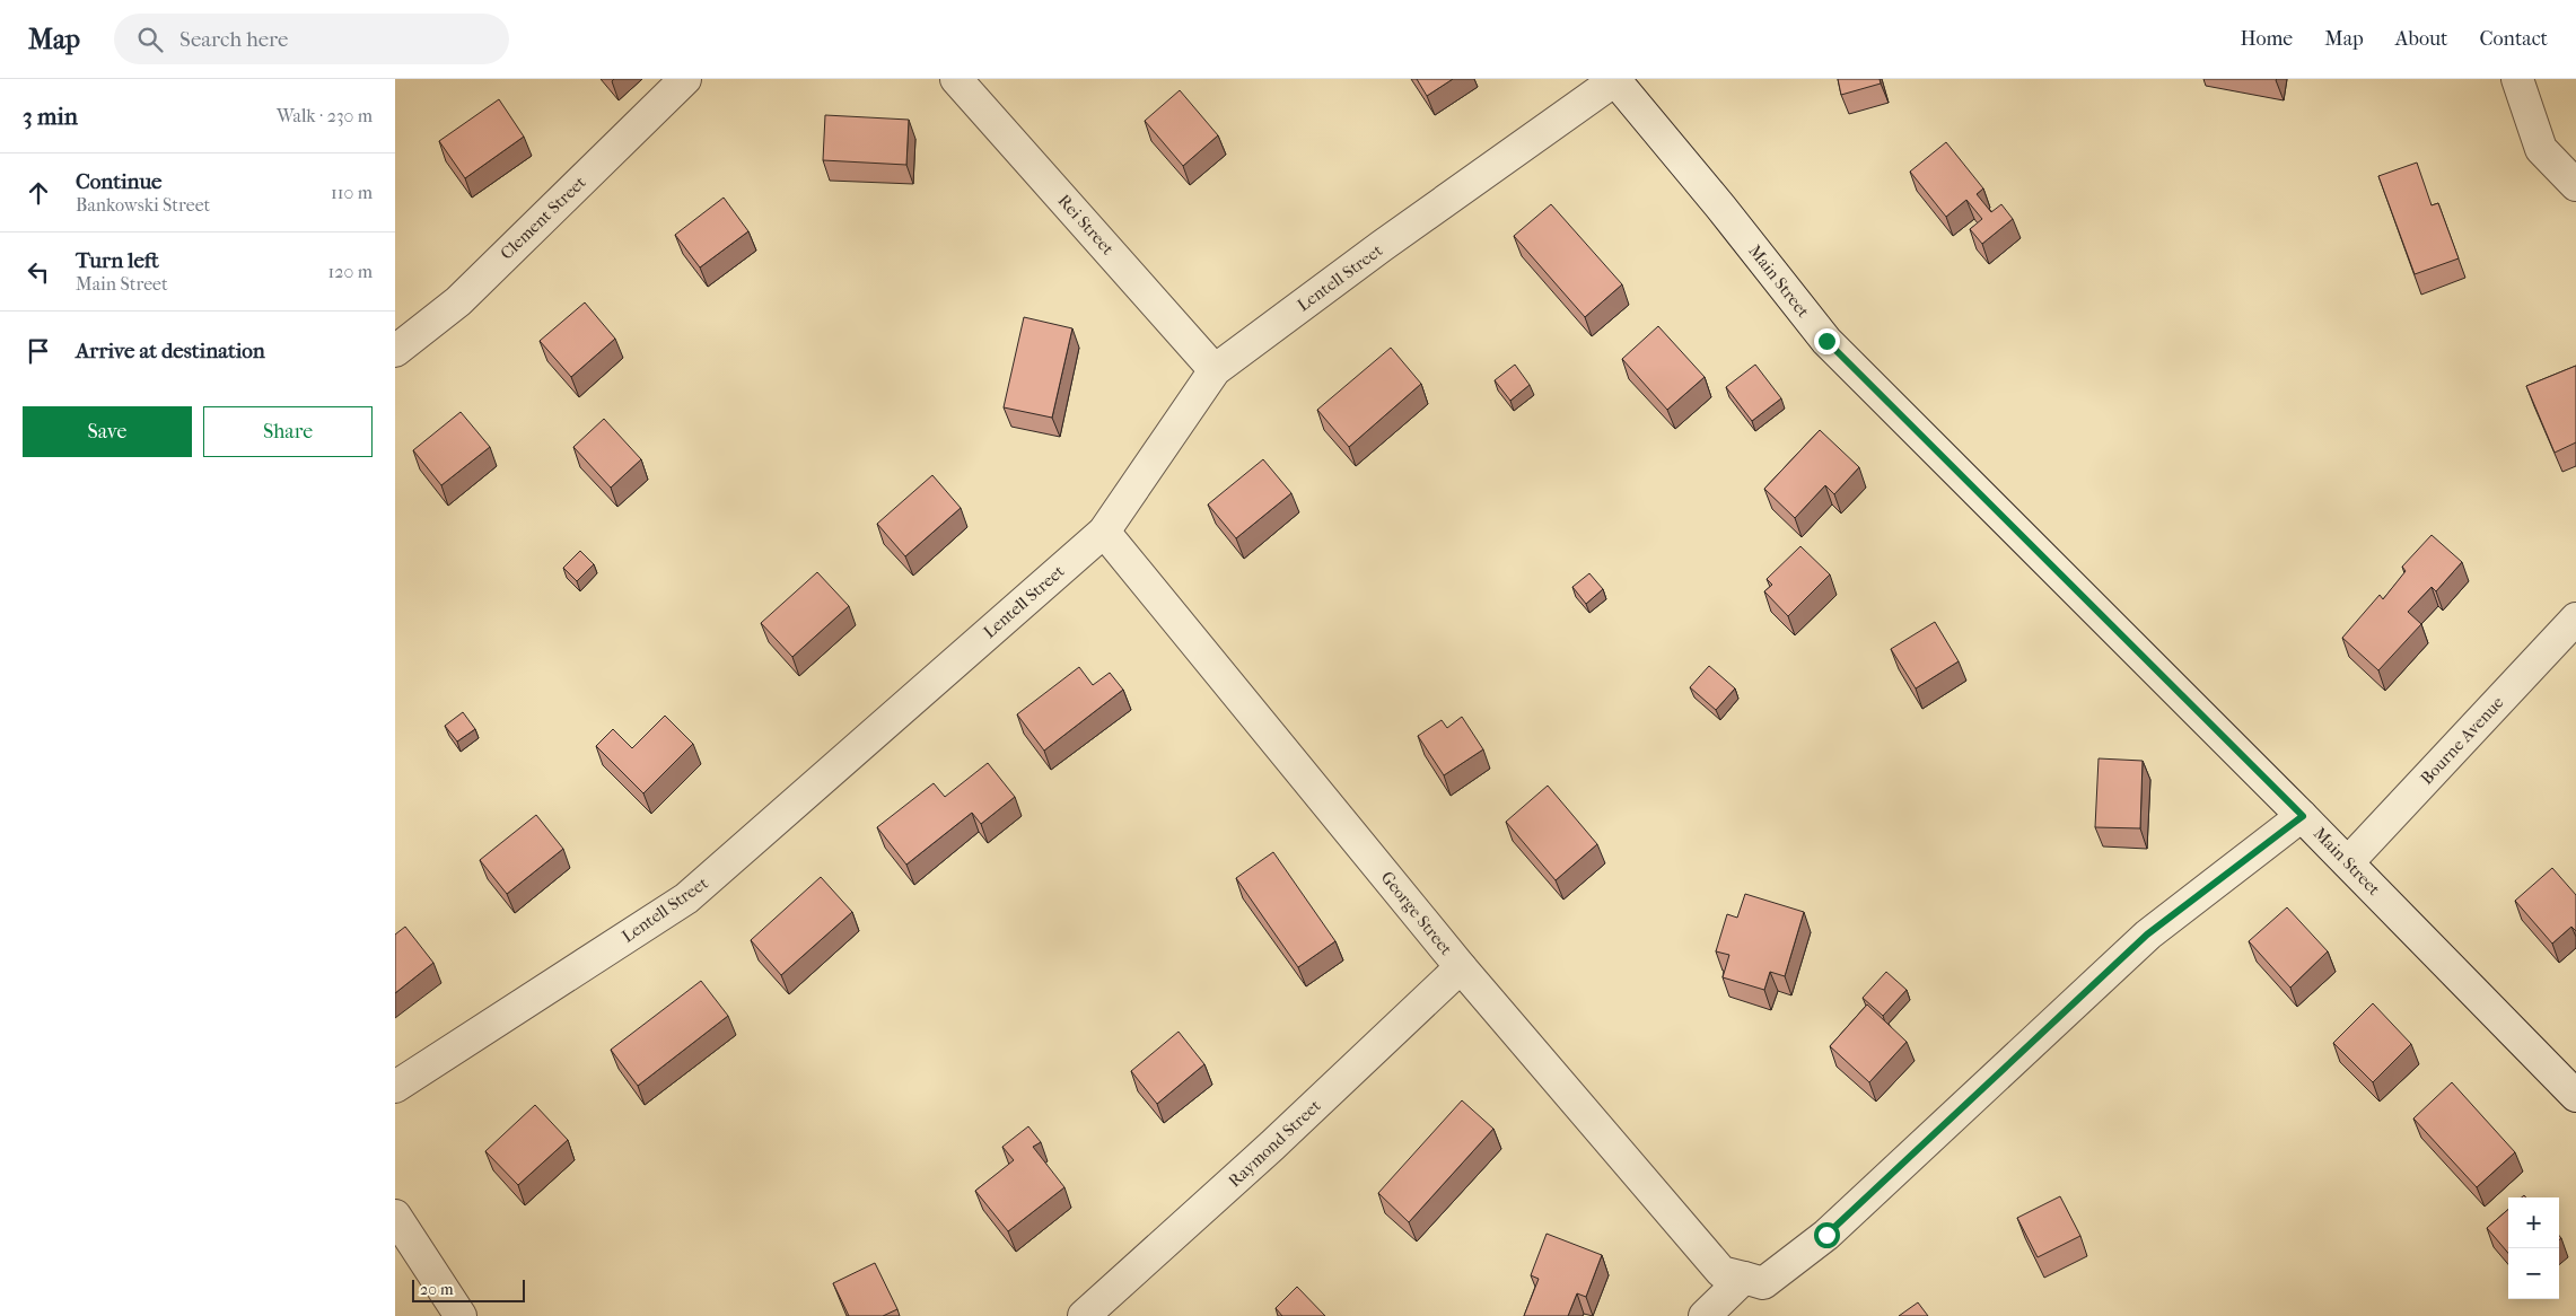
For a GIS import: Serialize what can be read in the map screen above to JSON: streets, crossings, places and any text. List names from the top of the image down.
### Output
{
  "streets": {
    "street": [
      "Clement Street",
      "Rei Street",
      "Lentell Street",
      "Main Street",
      "Bourne Avenue",
      "George Street",
      "Raymond Street"
    ]
  },
  "crossings": [
    ["Rei Street", "Lentell Street"],
    ["Lentell Street", "Main Street"],
    ["Lentell Street", "George Street"],
    ["Main Street", "Bourne Avenue"],
    ["George Street", "Raymond Street"]
  ],
  "scale_bar": "20 m",
  "page": {
    "header": "Map",
    "search": "Search here",
    "nav": [
      "Home",
      "Map",
      "About",
      "Contact"
    ],
    "heading": ["3 min", "Walk · 230 m"],
    "list": [
      ["Continue", "Bankowski Street", "110 m"],
      ["Turn left", "Main Street", "120 m"],
      "Arrive at destination"
    ],
    "buttons": ["Save", "Share"],
    "map_buttons": ["+", "−"],
    "scale": "20 m"
  }
}
